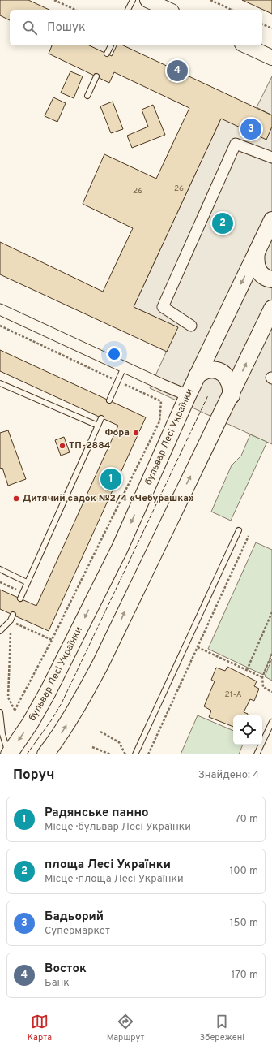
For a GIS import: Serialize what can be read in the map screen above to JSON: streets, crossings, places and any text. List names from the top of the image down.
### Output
{
  "streets": {
    "main road": ["бульвар Лесі Українки"]
  },
  "places": ["Фора", "ТП-2884", "Дитячий садок №2/4 «Чебурашка»"],
  "house_numbers": ["26", "26", "21-А"],
  "page": {
    "search": "Пошук",
    "pins": [
      "4",
      "3",
      "2",
      "1"
    ],
    "heading": ["Поруч", "Знайдено: 4"],
    "list": [
      {
        "mark": "1",
        "name": "Радянське панно",
        "note": "Місце · бульвар Лесі Українки",
        "value": "70 m"
      },
      {
        "mark": "2",
        "name": "площа Лесі Українки",
        "note": "Місце · площа Лесі Українки",
        "value": "100 m"
      },
      {
        "mark": "3",
        "name": "Бадьорий",
        "note": "Супермаркет",
        "value": "150 m"
      },
      {
        "mark": "4",
        "name": "Восток",
        "note": "Банк",
        "value": "170 m"
      }
    ],
    "nav": ["Карта", "Маршрут", "Збережені"]
  }
}
